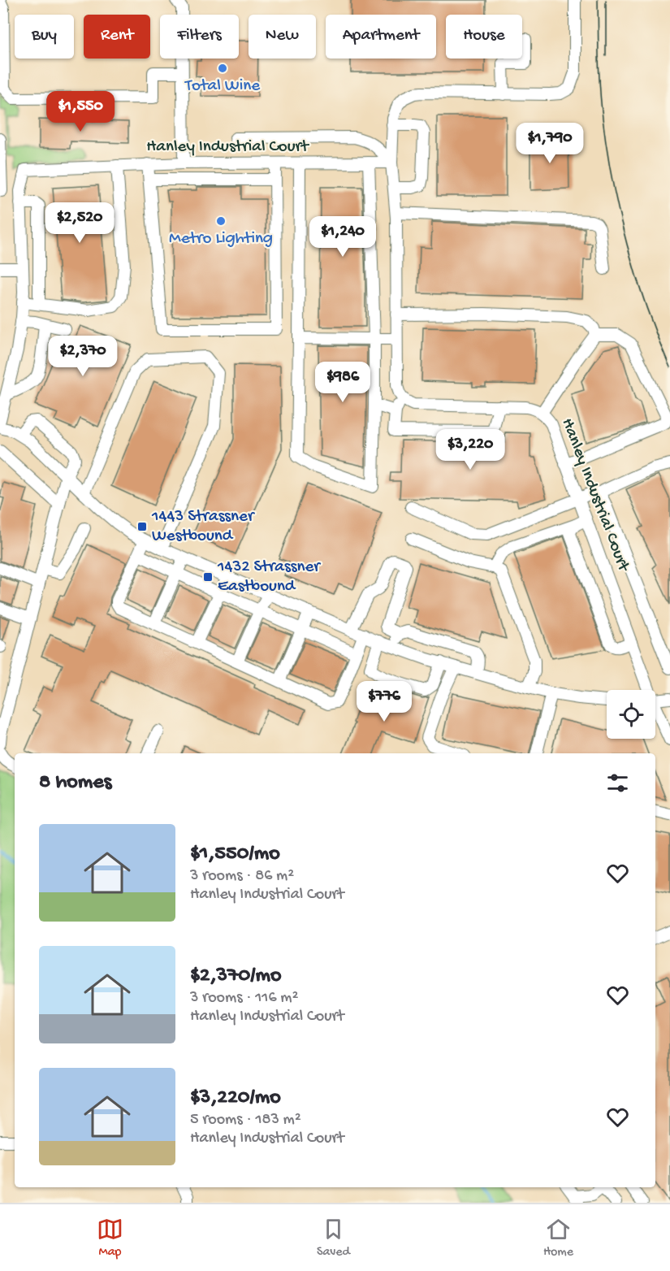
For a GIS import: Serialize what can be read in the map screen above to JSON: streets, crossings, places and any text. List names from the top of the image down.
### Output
{
  "streets": {
    "street": ["Hanley Industrial Court"]
  },
  "places": {
    "other": ["Total Wine", "Metro Lighting"],
    "transit": ["1443 Strassner Westbound", "1432 Strassner Eastbound"]
  },
  "page": {
    "chip": [
      "Buy",
      "Rent",
      "Filters",
      "New",
      "Apartment",
      "House"
    ],
    "price": [
      "$1,550",
      "$1,790",
      "$2,520",
      "$1,240",
      "$2,370",
      "$986",
      "$3,220",
      "$776"
    ],
    "heading": "8 homes",
    "list": [
      {
        "name": "$1,550/mo",
        "note": "3 rooms · 86 m² · Hanley Industrial Court"
      },
      {
        "name": "$2,370/mo",
        "note": "3 rooms · 116 m² · Hanley Industrial Court"
      },
      {
        "name": "$3,220/mo",
        "note": "5 rooms · 183 m² · Hanley Industrial Court"
      }
    ],
    "tabs": ["Map", "Saved", "Home"]
  }
}
